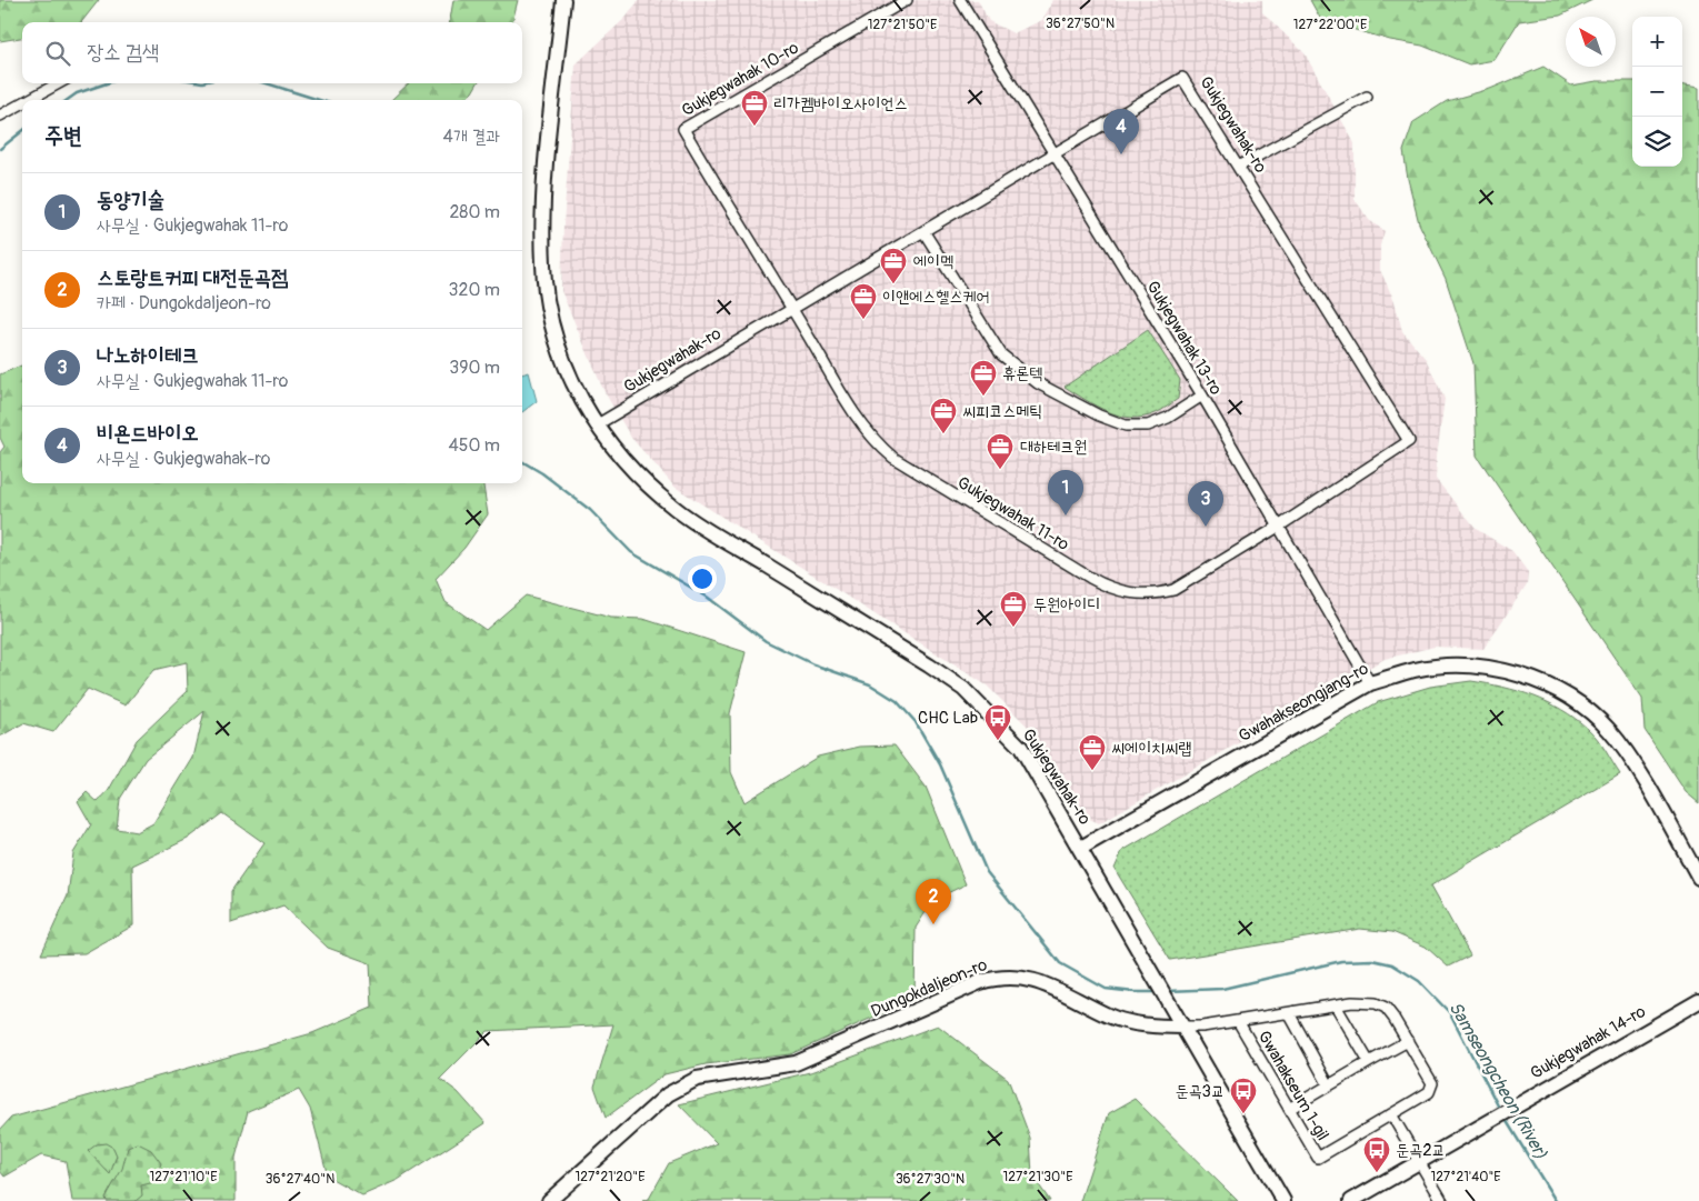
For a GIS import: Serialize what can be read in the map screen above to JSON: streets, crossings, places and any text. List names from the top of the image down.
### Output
{
  "streets": {
    "street": [
      "Gukjegwahak 10-ro",
      "Gukjegwahak-ro",
      "Gukjegwahak 13-ro",
      "Gukjegwahak 11-ro",
      "Gwahakseongjang-ro",
      "Dungokdaljeon-ro",
      "Gukjegwahak 14-ro",
      "Gwahakseum 1-gil"
    ]
  },
  "crossings": [
    ["Gukjegwahak 10-ro", "Gukjegwahak-ro"],
    ["Gukjegwahak 10-ro", "Gukjegwahak 11-ro"],
    ["Gukjegwahak-ro", "Gukjegwahak 13-ro"],
    ["Gukjegwahak-ro", "Gukjegwahak 11-ro"],
    ["Gukjegwahak-ro", "Gwahakseongjang-ro"],
    ["Gukjegwahak-ro", "Dungokdaljeon-ro"],
    ["Gukjegwahak-ro", "Gwahakseum 1-gil"],
    ["Gukjegwahak 13-ro", "Gukjegwahak 11-ro"],
    ["Gukjegwahak 13-ro", "Gwahakseongjang-ro"],
    ["Dungokdaljeon-ro", "Gwahakseum 1-gil"]
  ],
  "water": ["Samseongcheon (River)"],
  "places": {
    "office": [
      "리가켐바이오사이언스",
      "에이멕",
      "이앤에스헬스케어",
      "휴론텍",
      "씨피코스메틱",
      "대하테크원",
      "두원아이디",
      "씨에이치씨랩"
    ],
    "bus stop": ["CHC Lab", "둔곡3교", "둔곡2교"]
  },
  "north": "top left",
  "page": {
    "map_buttons": ["+", "−"],
    "search": "장소 검색",
    "heading": ["주변", "4개 결과"],
    "pins": [
      "4",
      "1",
      "3",
      "2"
    ],
    "list": [
      {
        "mark": "1",
        "name": "동양기술",
        "note": "사무실 · Gukjegwahak 11-ro",
        "value": "280 m"
      },
      {
        "mark": "2",
        "name": "스토랑트커피 대전둔곡점",
        "note": "카페 · Dungokdaljeon-ro",
        "value": "320 m"
      },
      {
        "mark": "3",
        "name": "나노하이테크",
        "note": "사무실 · Gukjegwahak 11-ro",
        "value": "390 m"
      },
      {
        "mark": "4",
        "name": "비욘드바이오",
        "note": "사무실 · Gukjegwahak-ro",
        "value": "450 m"
      }
    ]
  },
  "coordinates": [
    "36°27'50\"N",
    "127°22'00\"E",
    "127°21'50\"E",
    "127°21'10\"E",
    "127°21'20\"E",
    "127°21'30\"E",
    "127°21'40\"E",
    "36°27'40\"N",
    "36°27'30\"N"
  ]
}
